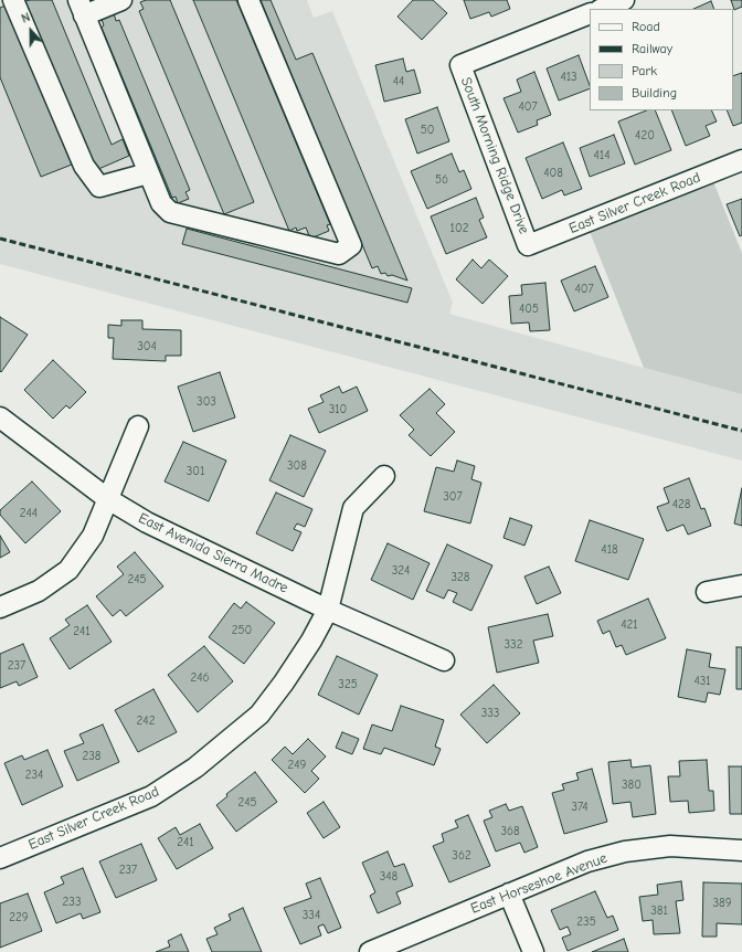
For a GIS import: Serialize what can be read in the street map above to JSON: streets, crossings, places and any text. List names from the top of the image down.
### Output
{
  "streets": {
    "street": [
      "South Morning Ridge Drive",
      "East Silver Creek Road",
      "East Avenida Sierra Madre",
      "East Horseshoe Avenue"
    ]
  },
  "crossings": [
    ["South Morning Ridge Drive", "East Silver Creek Road"],
    ["East Silver Creek Road", "East Avenida Sierra Madre"]
  ],
  "house_numbers": [
    "413",
    "44",
    "407",
    "50",
    "420",
    "414",
    "408",
    "56",
    "102",
    "407",
    "405",
    "304",
    "303",
    "310",
    "308",
    "301",
    "307",
    "428",
    "244",
    "418",
    "324",
    "328",
    "245",
    "421",
    "250",
    "241",
    "332",
    "237",
    "246",
    "431",
    "325",
    "333",
    "242",
    "238",
    "249",
    "234",
    "380",
    "245",
    "374",
    "368",
    "241",
    "362",
    "237",
    "348",
    "233",
    "389",
    "381",
    "334",
    "229",
    "235"
  ],
  "legend": [
    "Road",
    "Railway",
    "Park",
    "Building"
  ],
  "north": "top"
}
